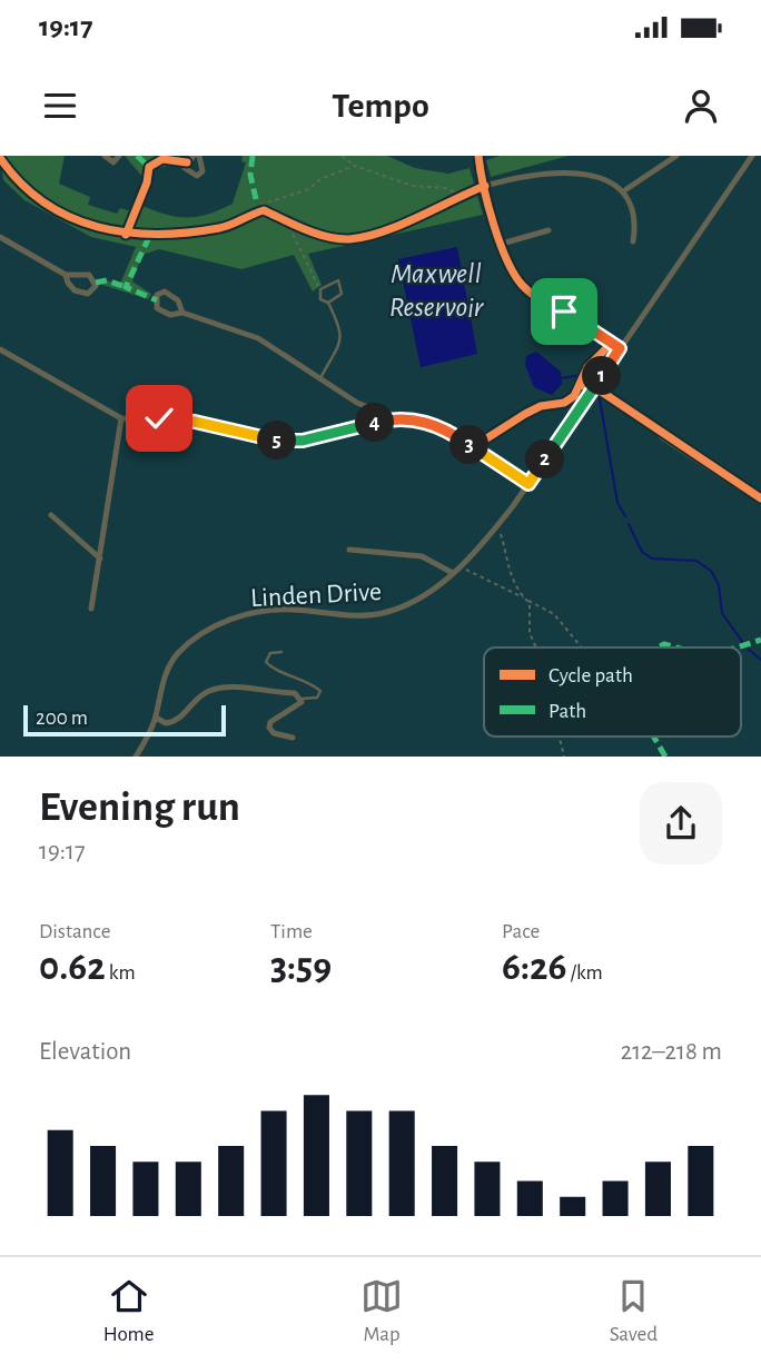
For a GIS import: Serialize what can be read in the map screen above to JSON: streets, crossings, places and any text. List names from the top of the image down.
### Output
{
  "streets": {
    "street": ["Linden Drive"]
  },
  "water": ["Maxwell Reservoir"],
  "legend": ["Cycle path", "Path"],
  "scale_bar": "200 m",
  "page": {
    "status": "19:17",
    "header": "Tempo",
    "pins": [
      "1",
      "4",
      "5",
      "3",
      "2"
    ],
    "scale": "200 m",
    "heading": ["Evening run", "19:17"],
    "stats": [
      ["Distance", "0.62 km"],
      ["Time", "3:59"],
      ["Pace", "6:26 /km"]
    ],
    "chart": ["Elevation", "212–218 m"],
    "tabs": ["Home", "Map", "Saved"]
  }
}
